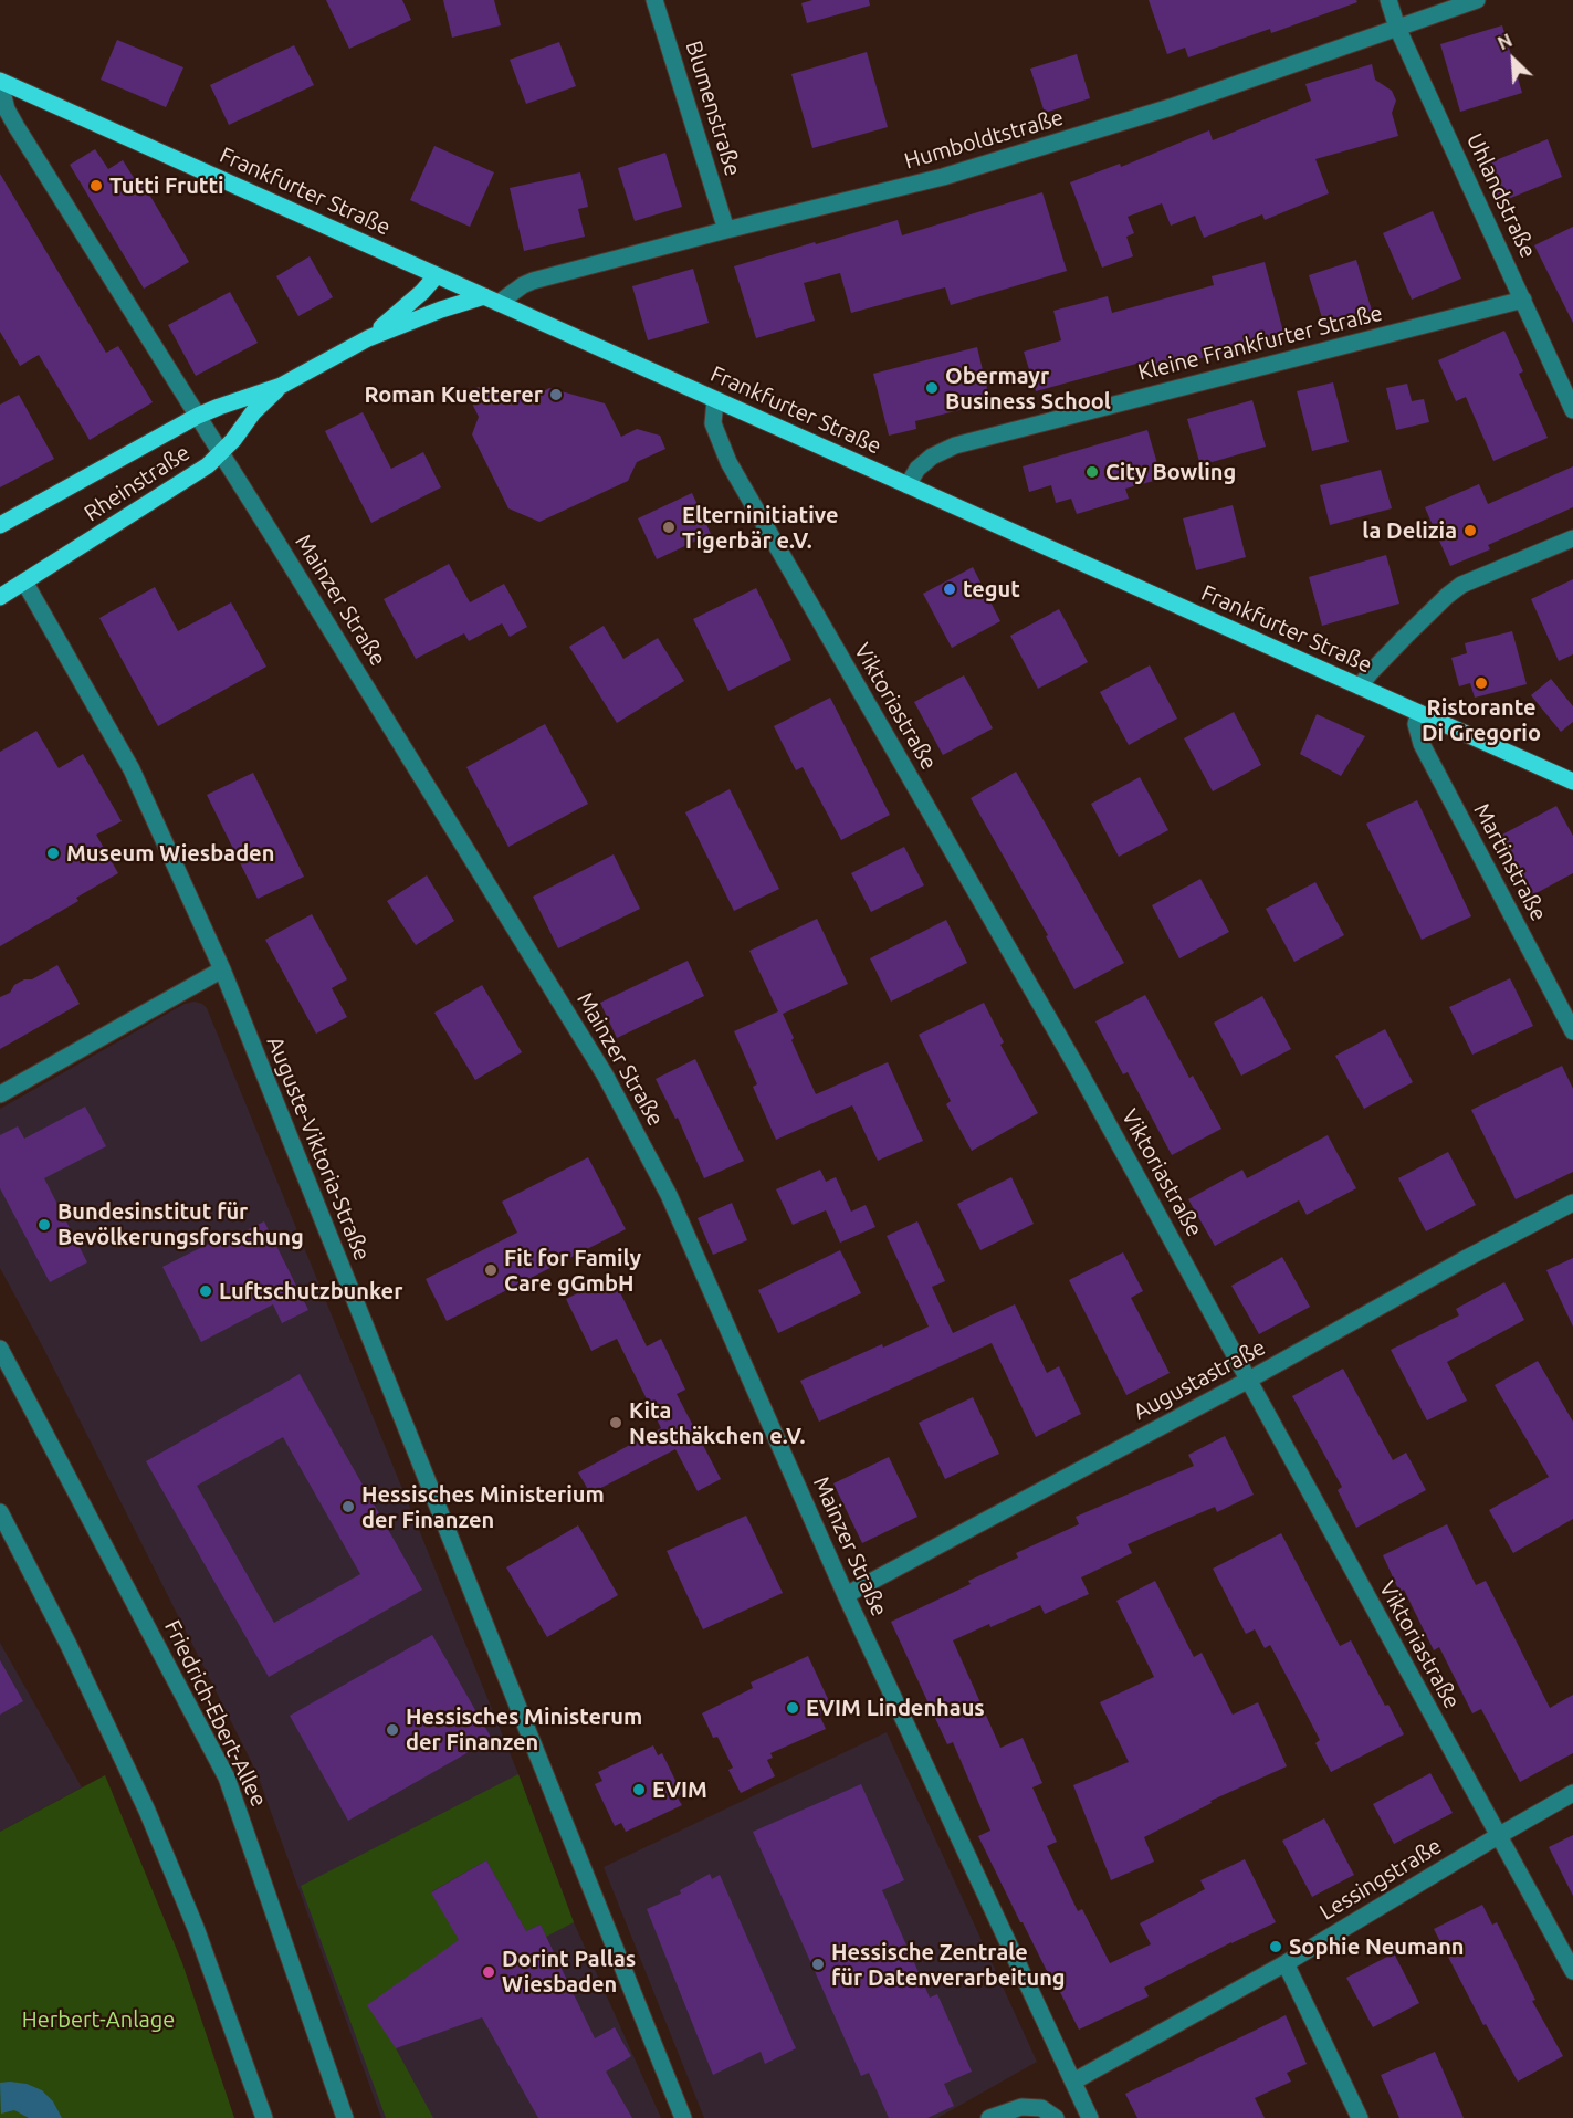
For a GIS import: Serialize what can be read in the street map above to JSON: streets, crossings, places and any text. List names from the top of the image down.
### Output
{
  "streets": {
    "main road": ["Frankfurter Straße", "Rheinstraße"],
    "street": [
      "Blumenstraße",
      "Humboldtstraße",
      "Uhlandstraße",
      "Kleine Frankfurter Straße",
      "Mainzer Straße",
      "Viktoriastraße",
      "Martinstraße",
      "Auguste-Viktoria-Straße",
      "Augustastraße",
      "Friedrich-Ebert-Allee",
      "Lessingstraße"
    ]
  },
  "crossings": [
    ["Blumenstraße", "Humboldtstraße"],
    ["Humboldtstraße", "Frankfurter Straße"],
    ["Humboldtstraße", "Uhlandstraße"],
    ["Frankfurter Straße", "Kleine Frankfurter Straße"],
    ["Frankfurter Straße", "Mainzer Straße"],
    ["Frankfurter Straße", "Viktoriastraße"],
    ["Frankfurter Straße", "Martinstraße"],
    ["Uhlandstraße", "Kleine Frankfurter Straße"],
    ["Rheinstraße", "Mainzer Straße"],
    ["Rheinstraße", "Auguste-Viktoria-Straße"],
    ["Mainzer Straße", "Augustastraße"],
    ["Mainzer Straße", "Lessingstraße"],
    ["Viktoriastraße", "Augustastraße"],
    ["Viktoriastraße", "Lessingstraße"]
  ],
  "parks": ["Herbert-Anlage"],
  "places": [
    "Tutti Frutti",
    "Obermayr Business School",
    "Roman Kuetterer",
    "City Bowling",
    "Elterninitiative Tigerbär e.V.",
    "la Delizia",
    "tegut",
    "Ristorante Di Gregorio",
    "Museum Wiesbaden",
    "Bundesinstitut für Bevölkerungsforschung",
    "Fit for Family Care gGmbH",
    "Luftschutzbunker",
    "Kita Nesthäkchen e.V.",
    "Hessisches Ministerium der Finanzen",
    "EVIM Lindenhaus",
    "Hessisches Ministerum der Finanzen",
    "EVIM",
    "Sophie Neumann",
    "Hessische Zentrale für Datenverarbeitung",
    "Dorint Pallas Wiesbaden"
  ],
  "north": "top left"
}
